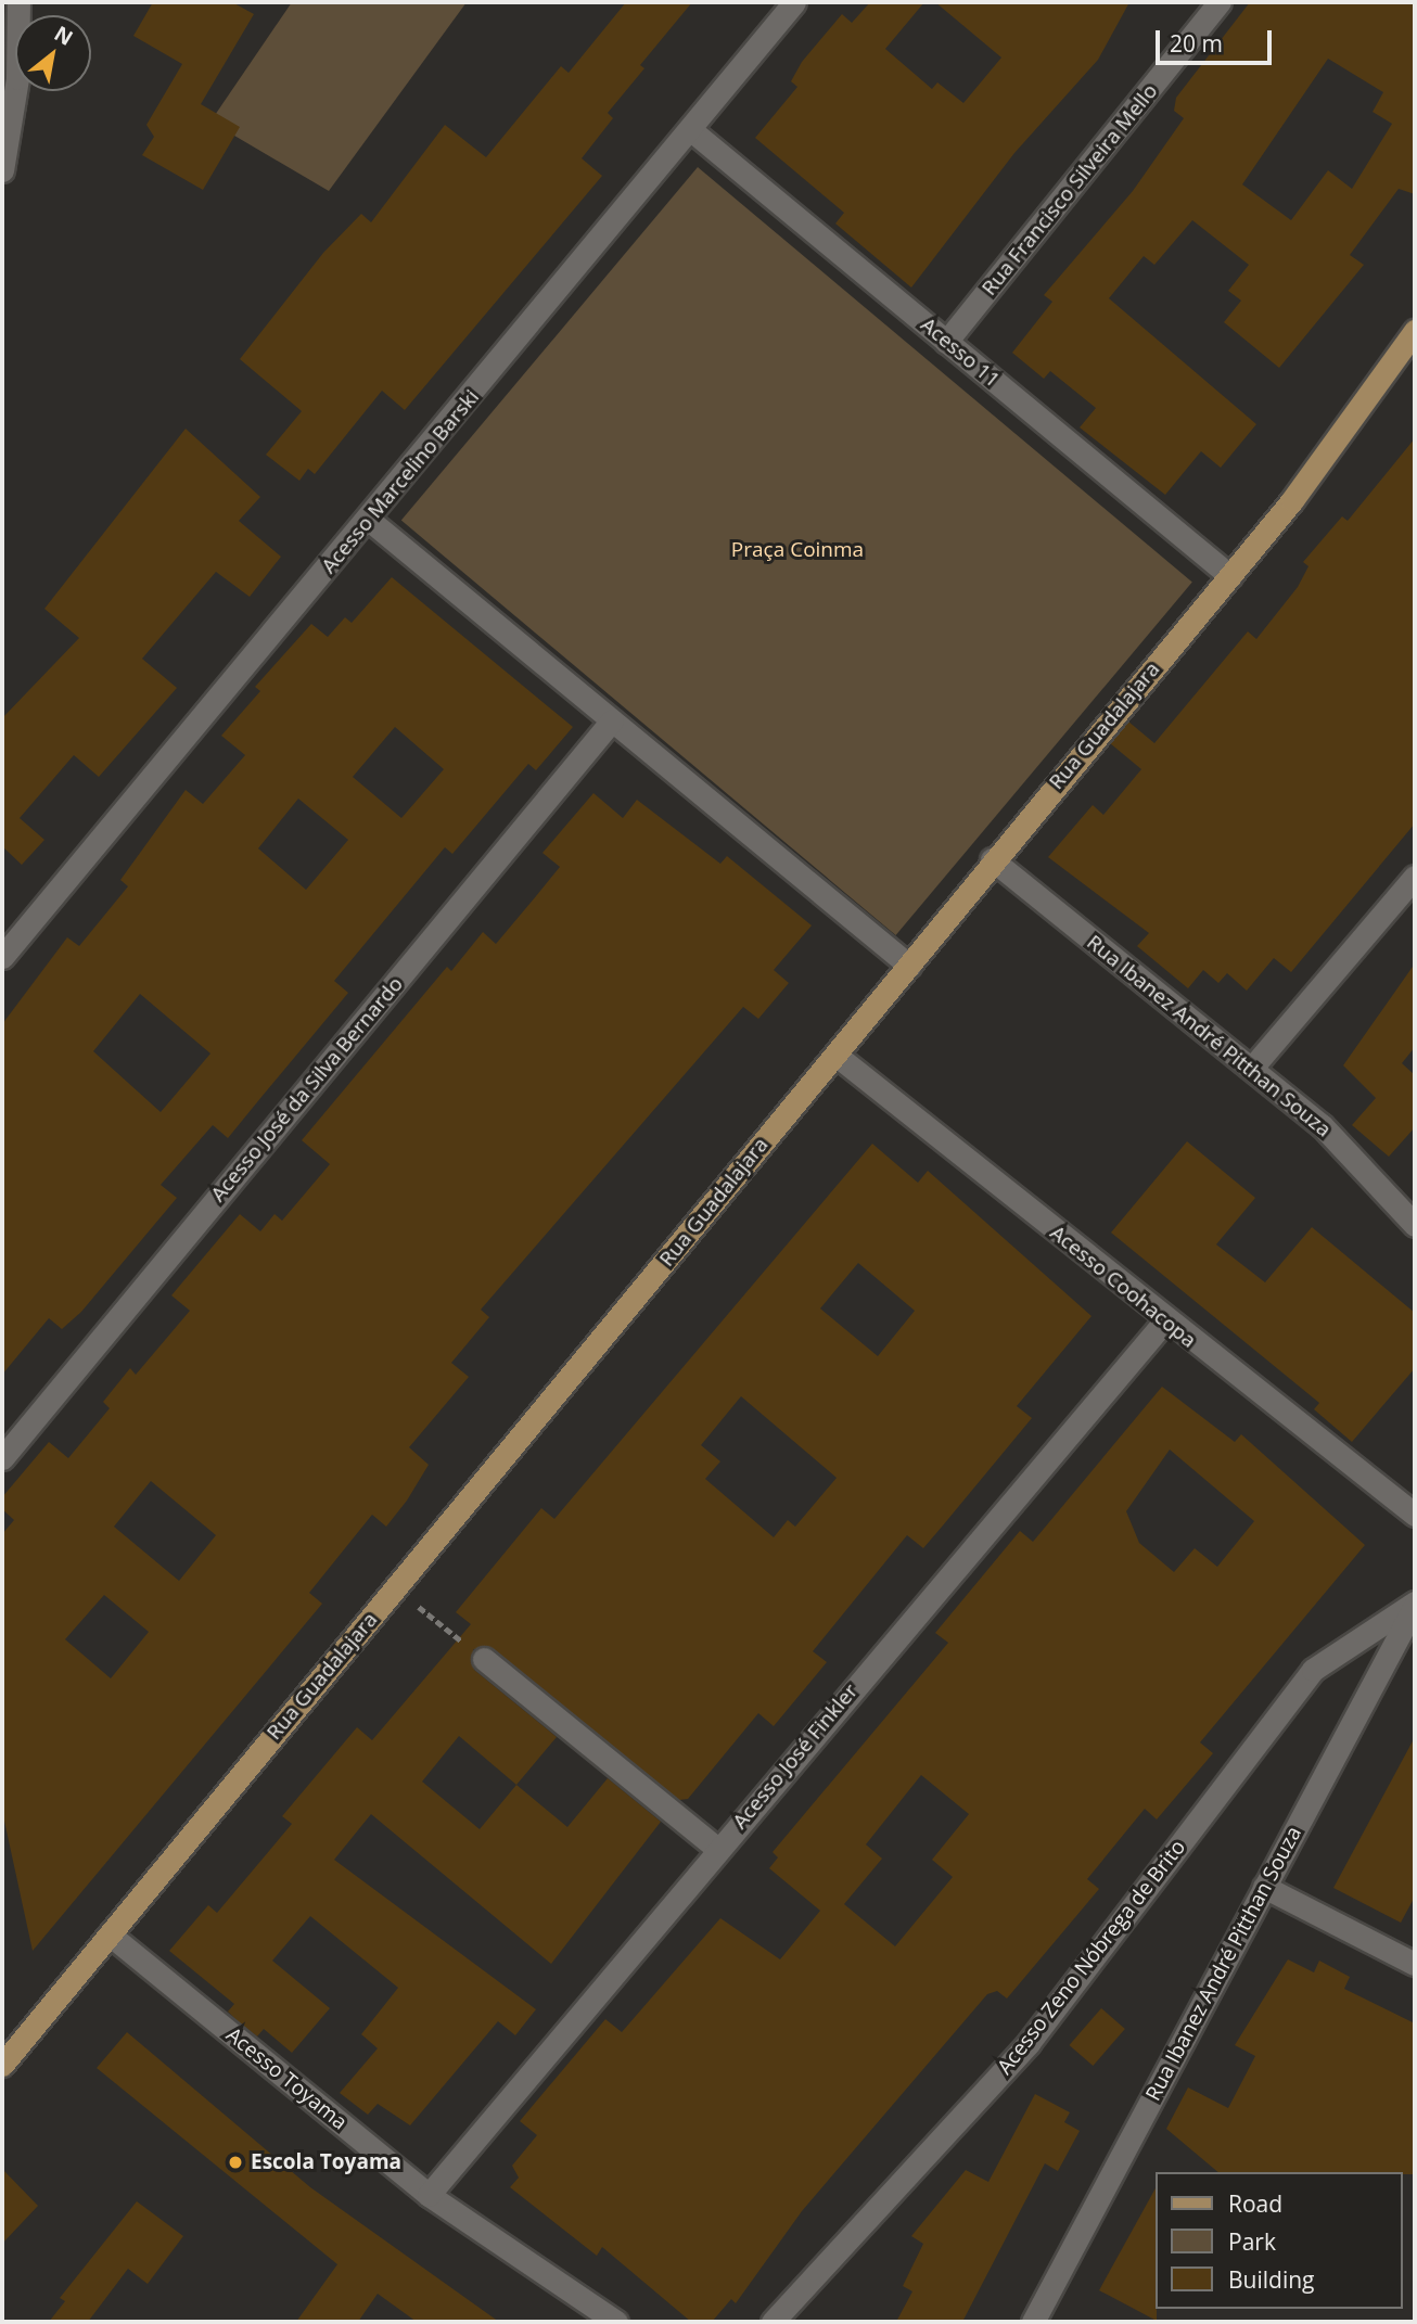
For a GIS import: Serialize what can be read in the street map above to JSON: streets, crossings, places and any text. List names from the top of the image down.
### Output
{
  "streets": {
    "main road": ["Rua Guadalajara"],
    "street": [
      "Rua Francisco Silveira Mello",
      "Acesso 11",
      "Acesso Marcelino Barski",
      "Rua Ibanez André Pitthan Souza",
      "Acesso José da Silva Bernardo",
      "Acesso Coohacopa",
      "Acesso José Finkler",
      "Acesso Zeno Nóbrega de Brito",
      "Acesso Toyama"
    ]
  },
  "crossings": [
    ["Rua Francisco Silveira Mello", "Acesso 11"],
    ["Acesso 11", "Acesso Marcelino Barski"],
    ["Acesso 11", "Rua Guadalajara"],
    ["Rua Guadalajara", "Rua Ibanez André Pitthan Souza"],
    ["Rua Guadalajara", "Acesso Coohacopa"],
    ["Rua Guadalajara", "Acesso Toyama"],
    ["Rua Ibanez André Pitthan Souza", "Acesso Zeno Nóbrega de Brito"],
    ["Acesso Coohacopa", "Acesso José Finkler"],
    ["Acesso José Finkler", "Acesso Toyama"]
  ],
  "parks": ["Praça Coinma"],
  "places": ["Escola Toyama"],
  "legend": ["Road", "Park", "Building"],
  "scale_bar": "20 m",
  "north": "top right"
}
